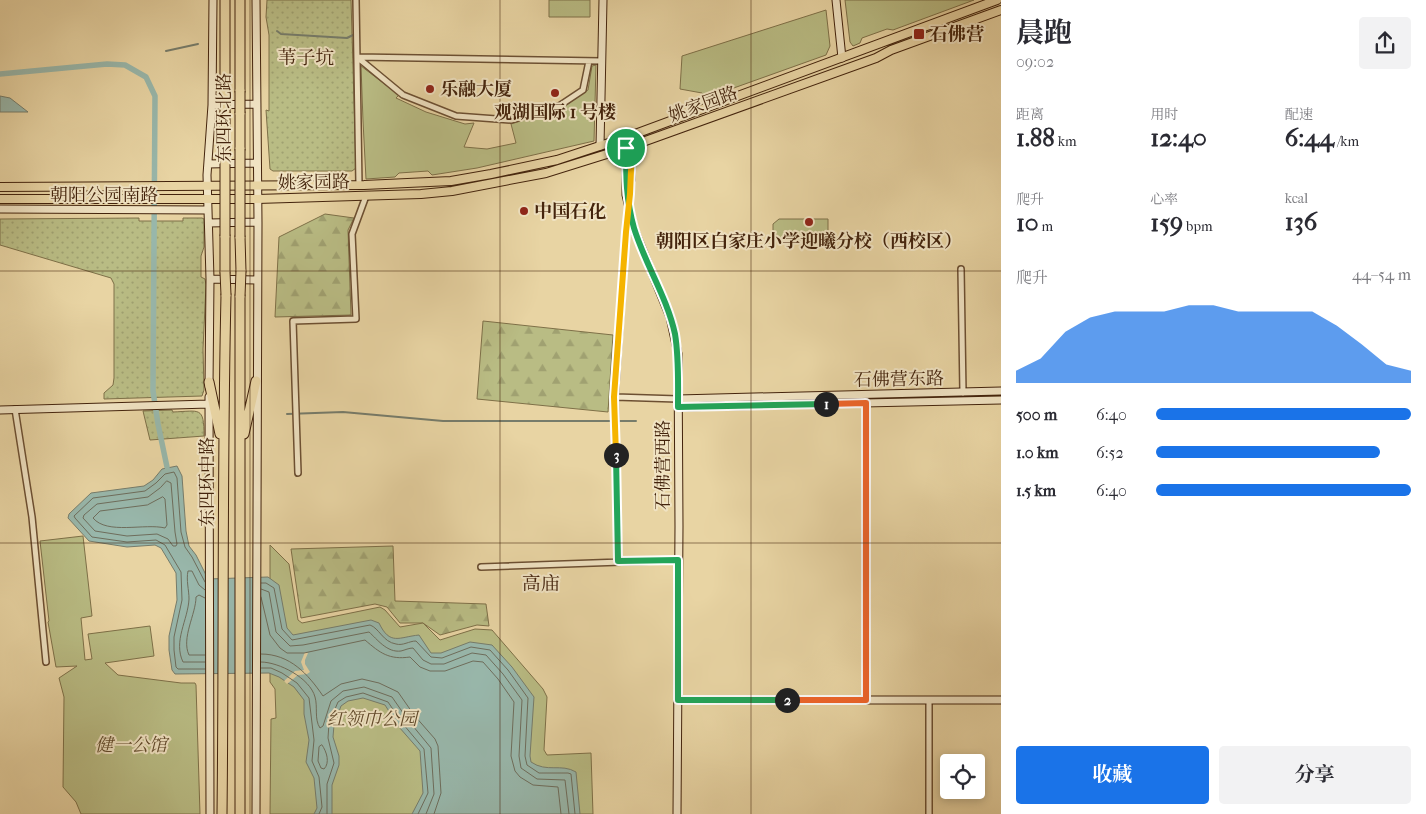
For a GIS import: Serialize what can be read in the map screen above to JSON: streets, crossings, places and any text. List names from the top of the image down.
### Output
{
  "streets": {
    "highway": ["东四环北路", "东四环中路"],
    "main road": ["姚家园路", "朝阳公园南路"],
    "street": ["石佛营东路", "石佛营西路"]
  },
  "crossings": [
    ["姚家园路", "东四环北路"],
    ["姚家园路", "朝阳公园南路"],
    ["姚家园路", "石佛营西路"],
    ["姚家园路", "东四环中路"],
    ["东四环北路", "朝阳公园南路"],
    ["东四环北路", "东四环中路"],
    ["朝阳公园南路", "东四环中路"],
    ["石佛营东路", "石佛营西路"]
  ],
  "districts": ["苇子坑", "高庙"],
  "parks": ["红领巾公园", "健一公馆"],
  "places": {
    "transit": ["石佛营"],
    "other": [
      "乐融大厦",
      "观湖国际 1 号楼",
      "中国石化",
      "朝阳区白家庄小学迎曦分校（西校区）"
    ]
  },
  "page": {
    "heading": ["晨跑", "09:02"],
    "stats": [
      ["距离", "1.88 km"],
      ["用时", "12:40"],
      ["配速", "6:44 /km"],
      ["爬升", "10 m"],
      ["心率", "159 bpm"],
      ["kcal", "136"]
    ],
    "chart": ["爬升", "44–54 m"],
    "pins": ["1", "3", "2"],
    "list": [
      {
        "name": "500 m",
        "note": "6:40"
      },
      {
        "name": "1.0 km",
        "note": "6:52"
      },
      {
        "name": "1.5 km",
        "note": "6:40"
      }
    ],
    "buttons": ["收藏", "分享"]
  }
}
